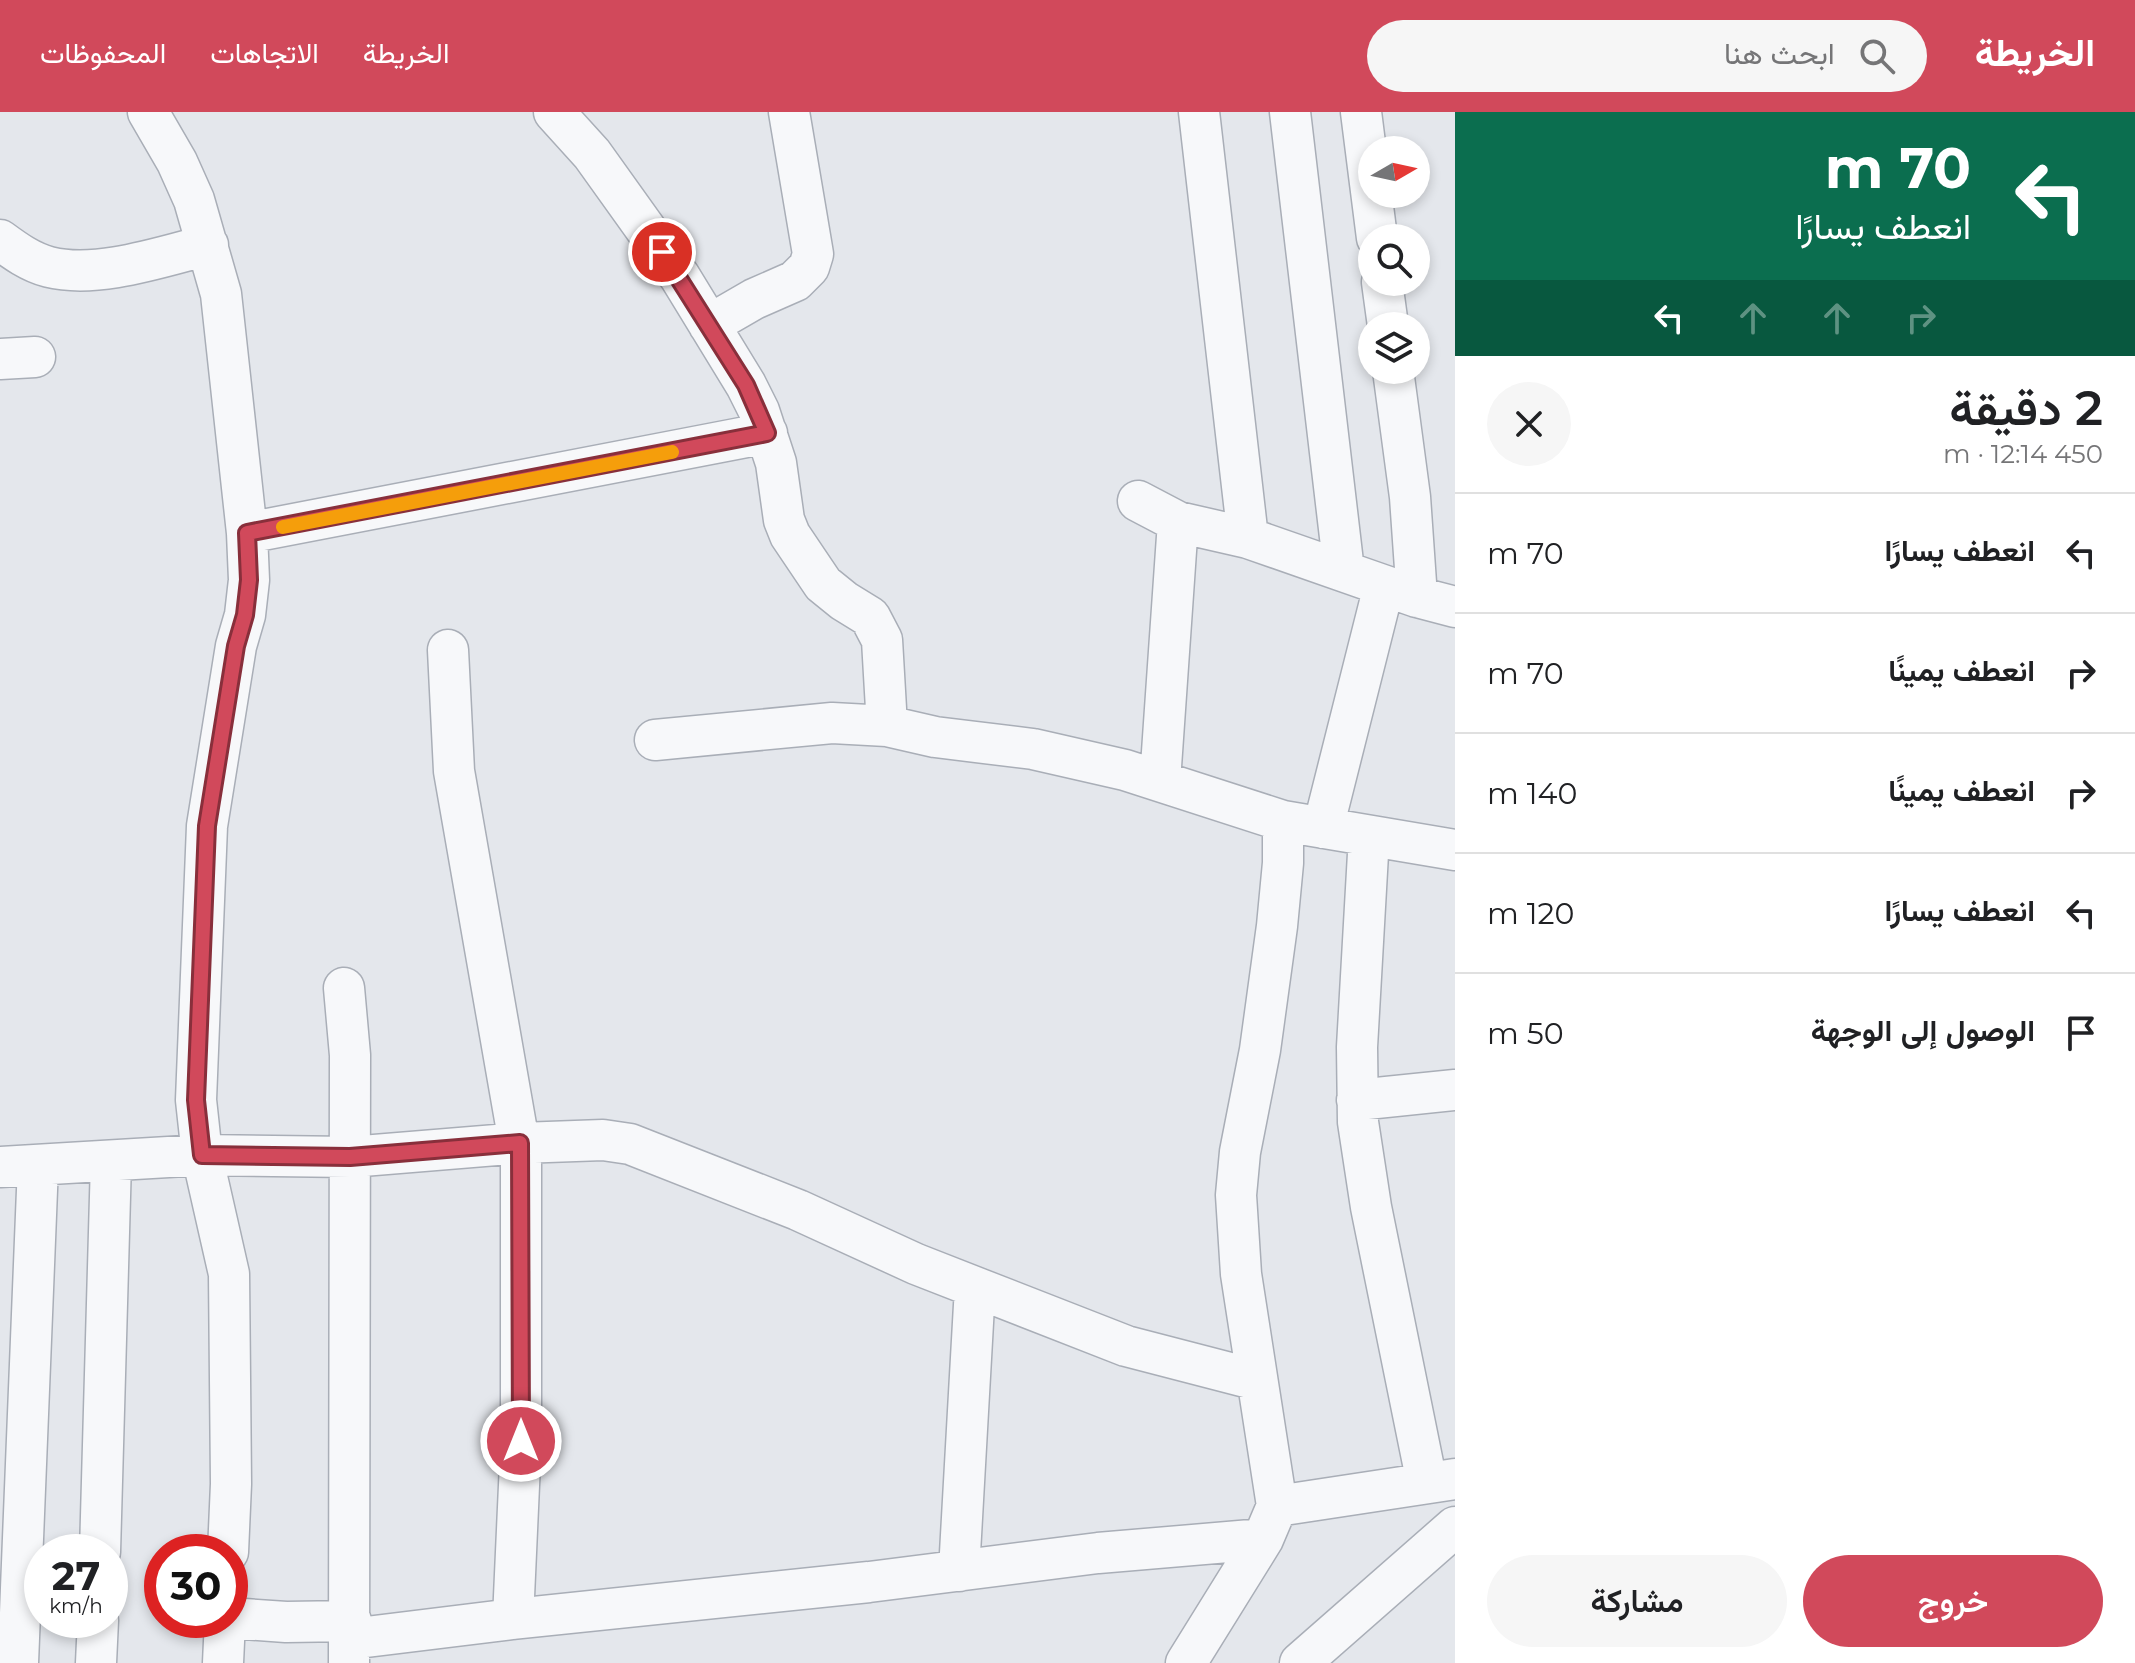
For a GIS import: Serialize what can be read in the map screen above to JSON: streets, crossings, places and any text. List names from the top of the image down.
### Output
{
  "north": "right",
  "page": {
    "header": "الخريطة",
    "search": "ابحث هنا",
    "nav": ["الخريطة", "الاتجاهات", "المحفوظات"],
    "turn": ["70 m", "انعطف يسارًا"],
    "heading": ["2 دقيقة", "450 m · 12:14"],
    "list": [
      {
        "name": "انعطف يسارًا",
        "value": "70 m"
      },
      {
        "name": "انعطف يمينًا",
        "value": "70 m"
      },
      {
        "name": "انعطف يمينًا",
        "value": "140 m"
      },
      {
        "name": "انعطف يسارًا",
        "value": "120 m"
      },
      {
        "name": "الوصول إلى الوجهة",
        "value": "50 m"
      }
    ],
    "speed": "27 km/h",
    "limit": "30",
    "buttons": ["خروج", "مشاركة"]
  }
}
